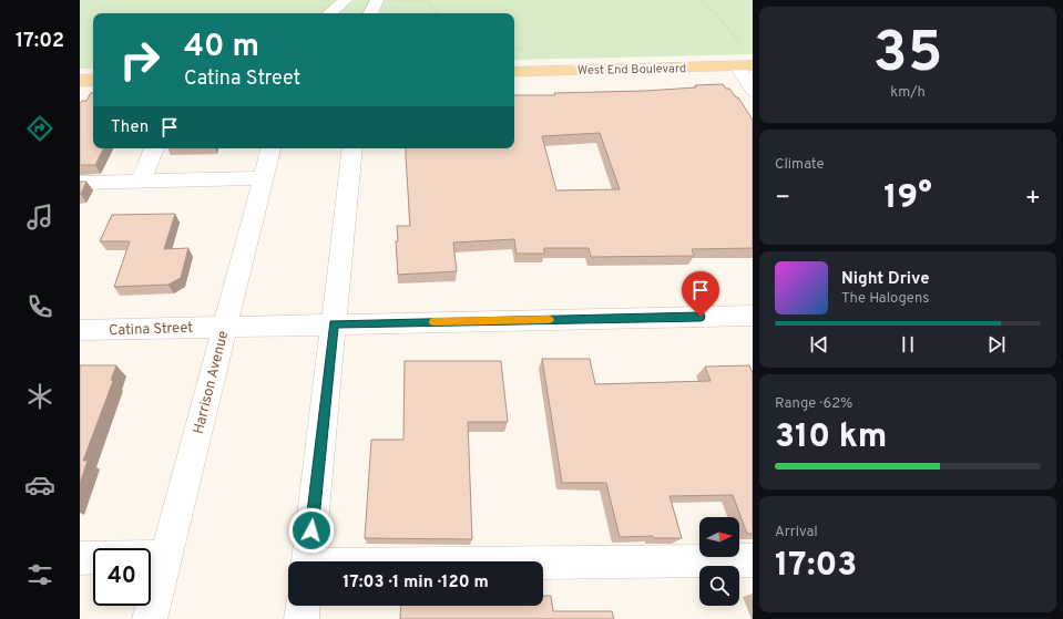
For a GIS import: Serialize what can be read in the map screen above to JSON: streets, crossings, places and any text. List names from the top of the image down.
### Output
{
  "streets": {
    "main road": ["West End Boulevard"],
    "street": ["Catina Street", "Harrison Avenue"]
  },
  "crossings": [
    ["Catina Street", "Harrison Avenue"]
  ],
  "north": "right",
  "page": {
    "tabs": "17:02",
    "tile": [
      ["35", "km/h"],
      "Climate",
      ["Range · 62%", "310 km"],
      ["Arrival", "17:03"]
    ],
    "turn": ["40 m", "Catina Street"],
    "then": "Then",
    "heat": ["−", "19°", "+"],
    "song": ["Night Drive", "The Halogens"],
    "limit": "40",
    "trip": "17:03 · 1 min · 120 m"
  }
}
